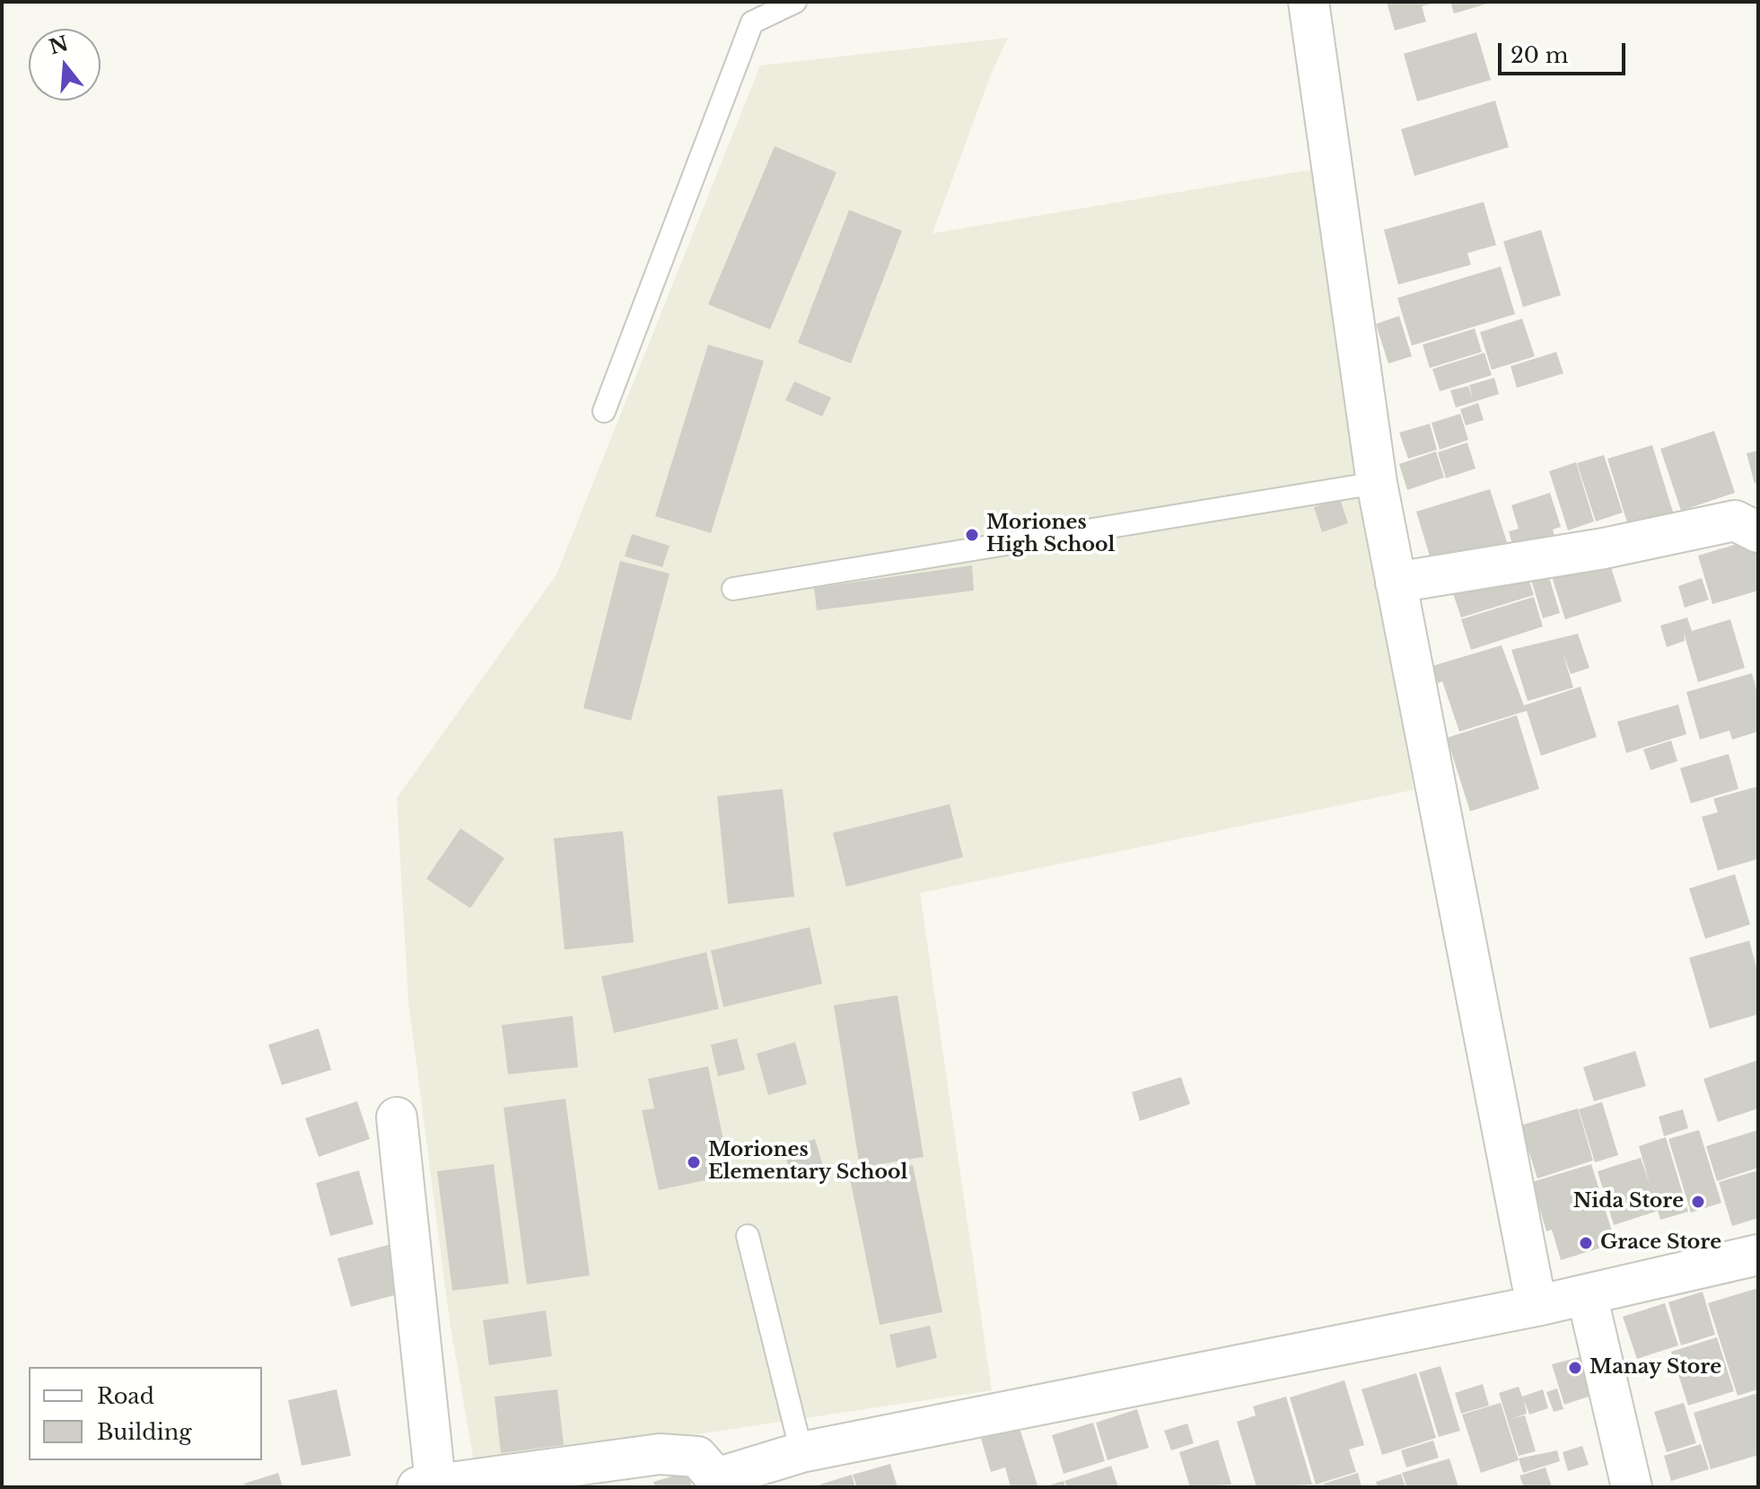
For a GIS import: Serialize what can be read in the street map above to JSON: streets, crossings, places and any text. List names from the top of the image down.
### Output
{
  "places": [
    "Moriones High School",
    "Moriones Elementary School",
    "Nida Store",
    "Grace Store",
    "Manay Store"
  ],
  "legend": ["Road", "Building"],
  "scale_bar": "20 m",
  "north": "top"
}
